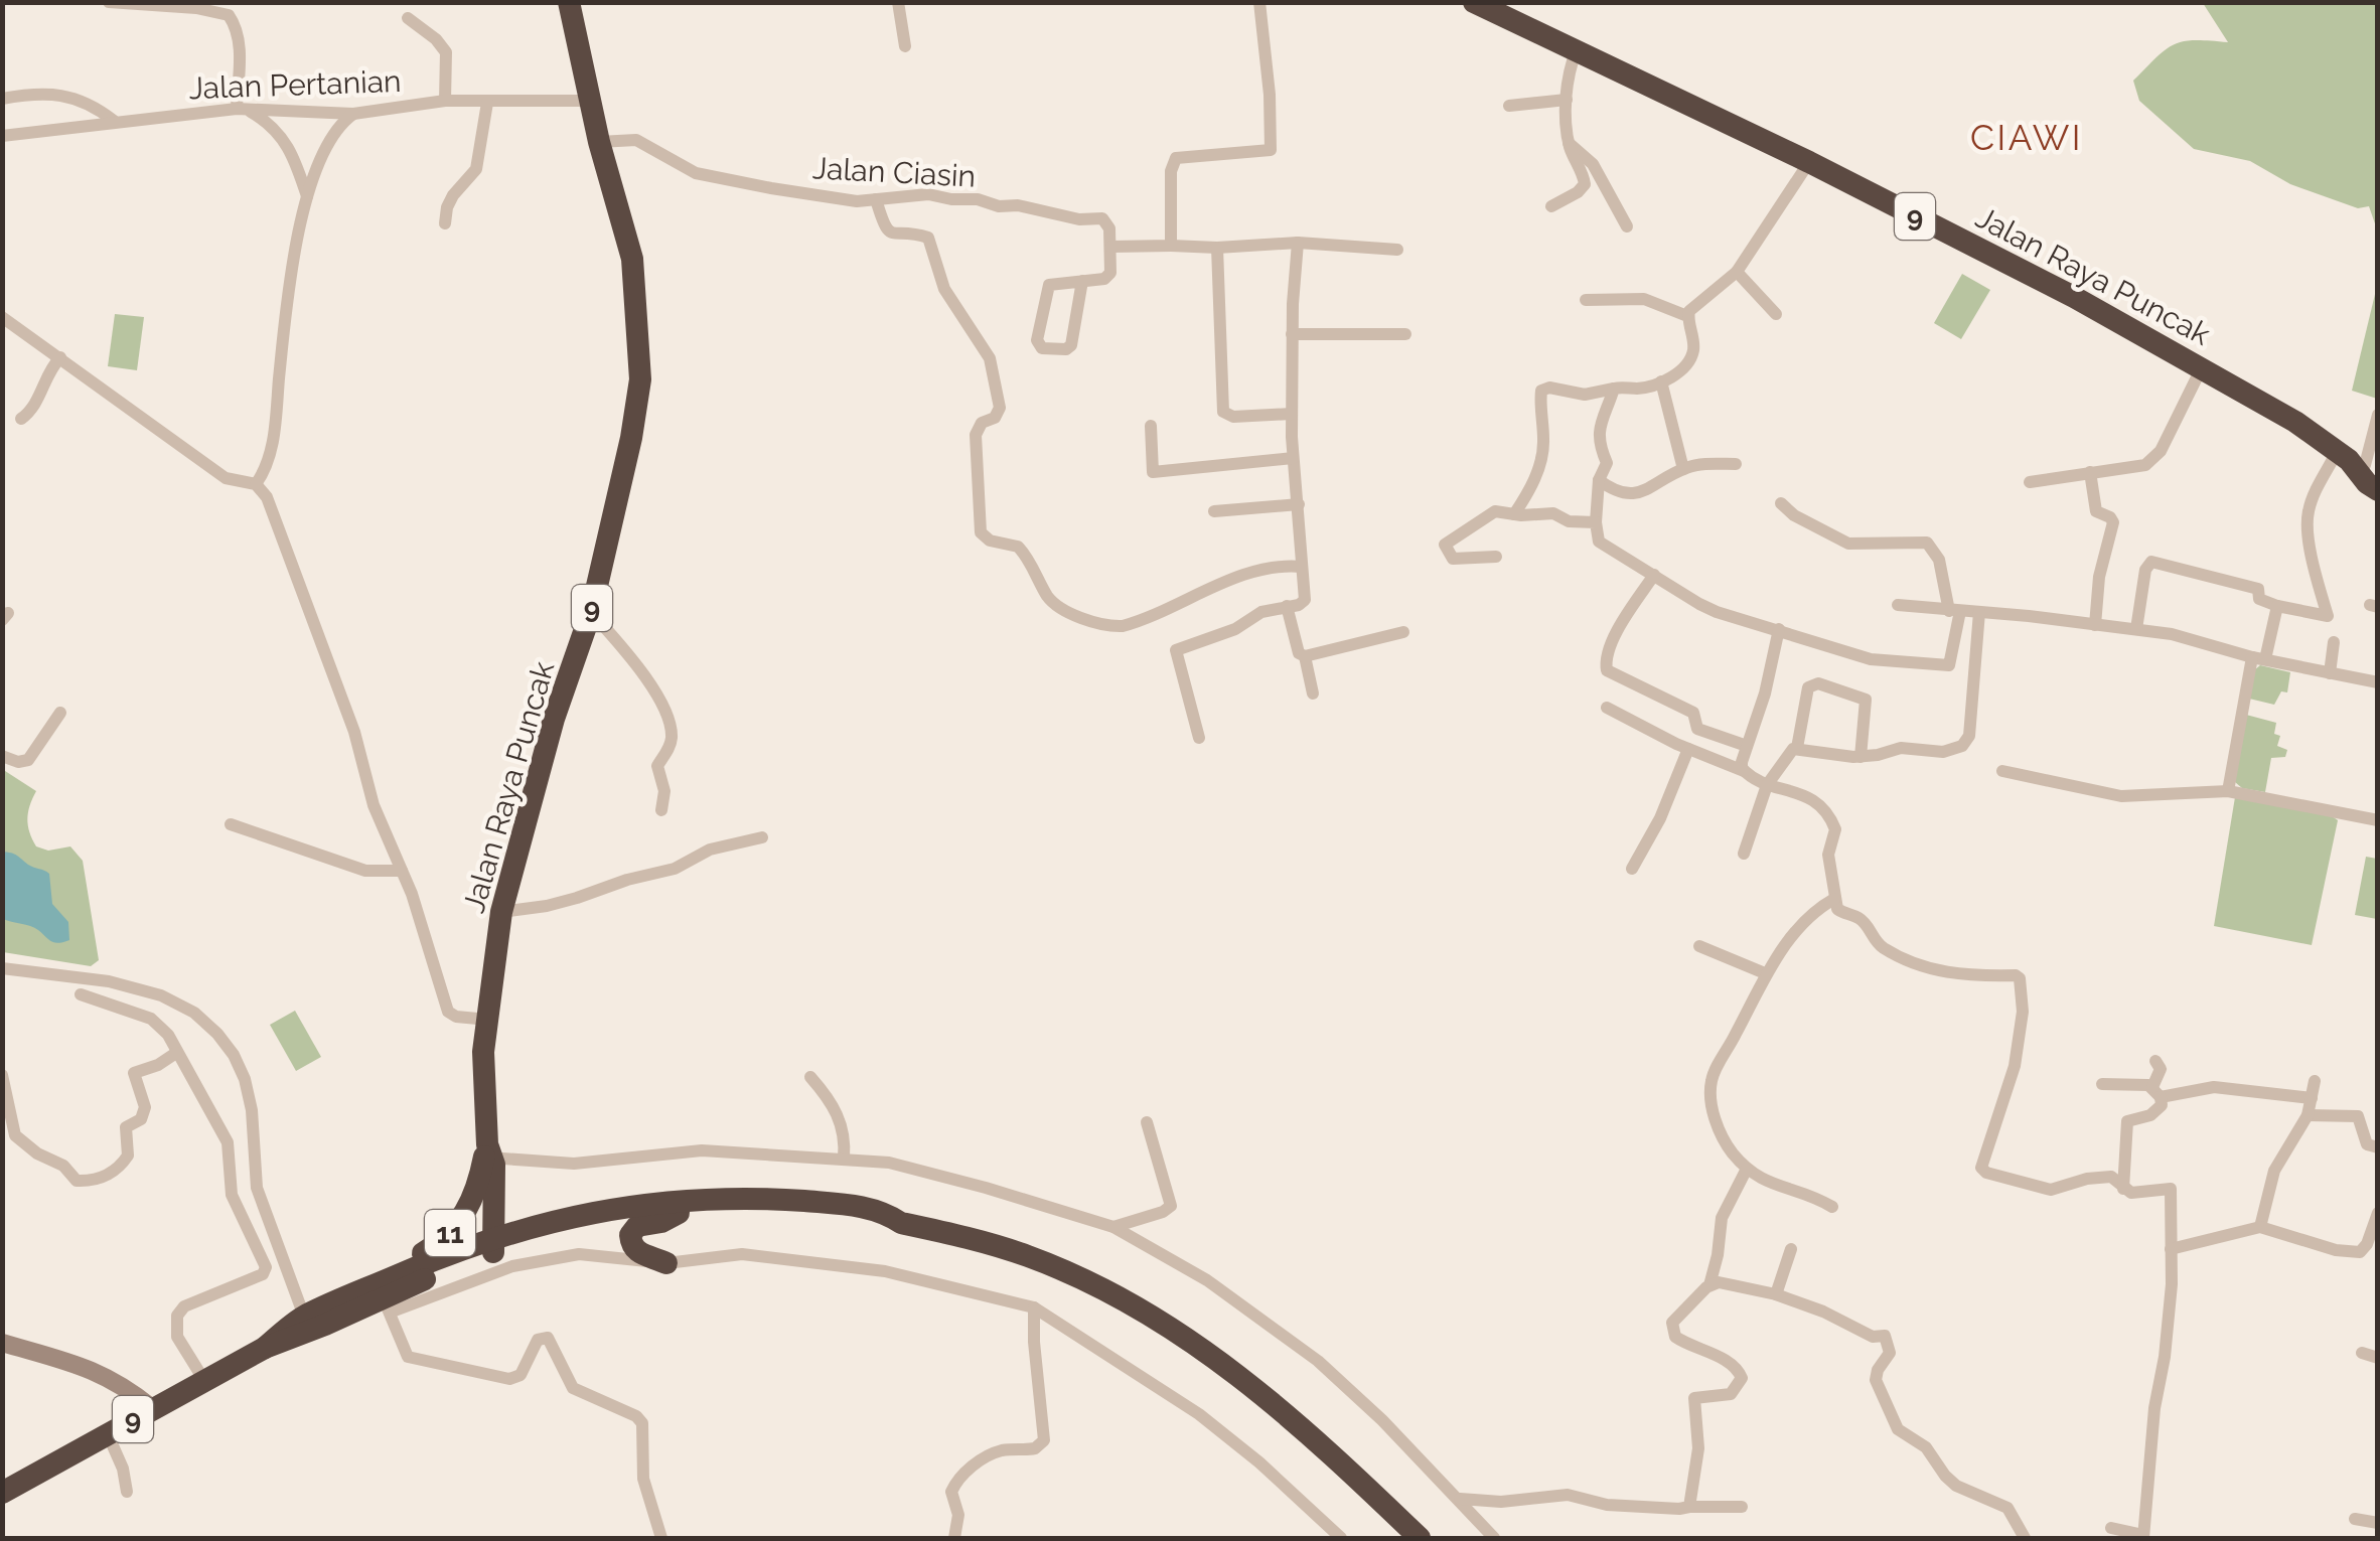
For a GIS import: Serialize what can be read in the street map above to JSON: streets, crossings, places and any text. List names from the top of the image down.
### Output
{
  "streets": {
    "highway": ["9", "Jalan Raya Puncak", "11"],
    "street": ["Jalan Pertanian", "Jalan Ciasin"]
  },
  "crossings": [
    ["Jalan Pertanian", "Jalan Raya Puncak"],
    ["Jalan Ciasin", "Jalan Raya Puncak"],
    ["9", "Jalan Raya Puncak"],
    ["9", "11"],
    ["Jalan Raya Puncak", "11"]
  ],
  "districts": ["CIAWI"]
}
